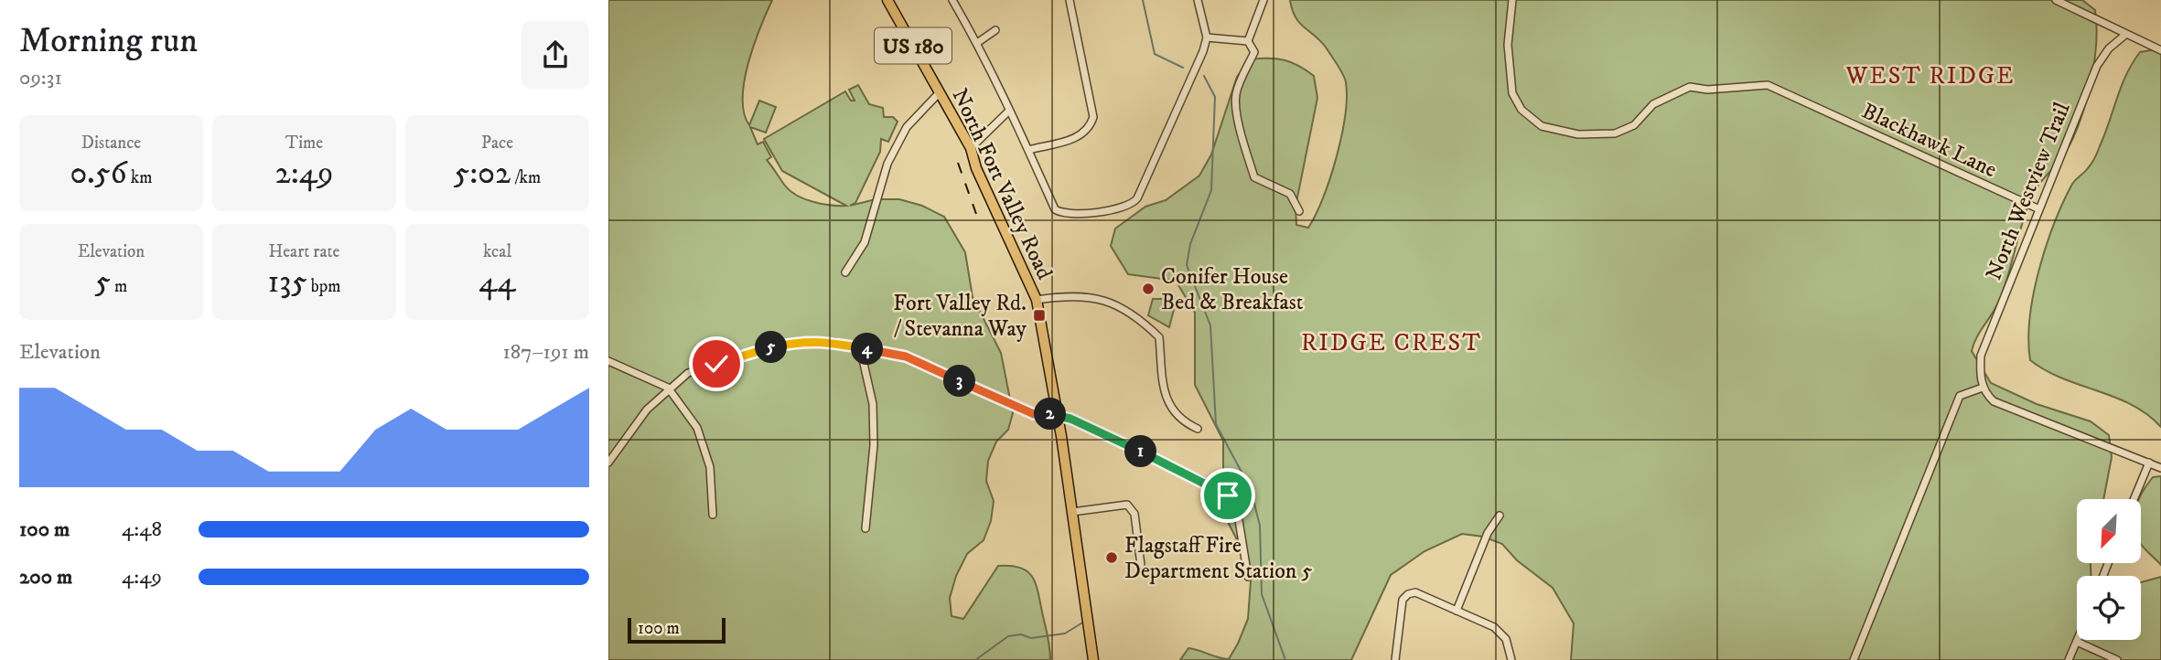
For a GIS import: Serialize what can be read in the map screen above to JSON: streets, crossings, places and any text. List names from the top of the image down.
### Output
{
  "streets": {
    "main road": ["US 180", "North Fort Valley Road"],
    "street": ["Blackhawk Lane", "North Westview Trail"]
  },
  "crossings": [
    ["Blackhawk Lane", "North Westview Trail"]
  ],
  "districts": ["WEST RIDGE", "RIDGE CREST"],
  "places": {
    "other": ["Conifer House Bed & Breakfast", "Flagstaff Fire Department Station 5"],
    "transit": ["Fort Valley Rd. / Stevanna Way"]
  },
  "scale_bar": "100 m",
  "north": "bottom left",
  "page": {
    "heading": ["Morning run", "09:31"],
    "stats": [
      ["Distance", "0.56 km"],
      ["Time", "2:49"],
      ["Pace", "5:02 /km"],
      ["Elevation", "5 m"],
      ["Heart rate", "135 bpm"],
      ["kcal", "44"]
    ],
    "chart": ["Elevation", "187–191 m"],
    "pins": [
      "5",
      "4",
      "3",
      "2",
      "1"
    ],
    "list": [
      {
        "name": "100 m",
        "note": "4:48"
      },
      {
        "name": "200 m",
        "note": "4:49"
      }
    ],
    "scale": "100 m"
  }
}
